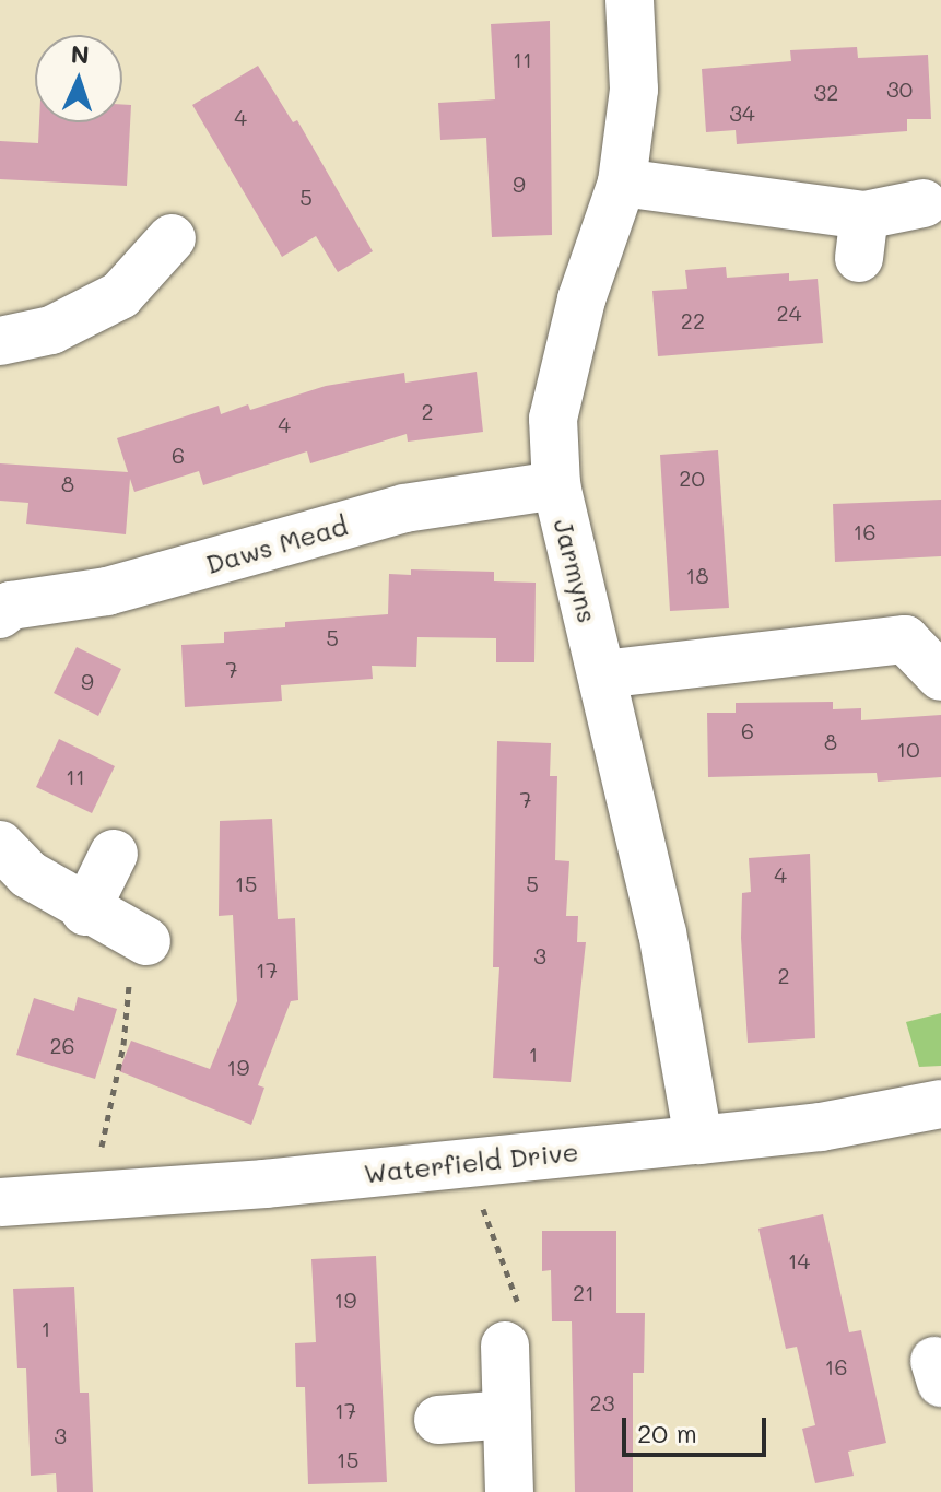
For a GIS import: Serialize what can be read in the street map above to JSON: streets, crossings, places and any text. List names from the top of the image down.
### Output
{
  "streets": {
    "street": ["Daws Mead", "Jarmyns", "Waterfield Drive"]
  },
  "crossings": [
    ["Daws Mead", "Jarmyns"],
    ["Jarmyns", "Waterfield Drive"]
  ],
  "house_numbers": [
    "11",
    "30",
    "32",
    "34",
    "4",
    "9",
    "5",
    "24",
    "22",
    "2",
    "4",
    "6",
    "20",
    "8",
    "16",
    "18",
    "5",
    "7",
    "9",
    "6",
    "8",
    "10",
    "11",
    "7",
    "4",
    "15",
    "5",
    "3",
    "17",
    "2",
    "26",
    "1",
    "19",
    "14",
    "21",
    "19",
    "1",
    "16",
    "23",
    "17",
    "3",
    "15"
  ],
  "scale_bar": "20 m",
  "north": "top"
}
